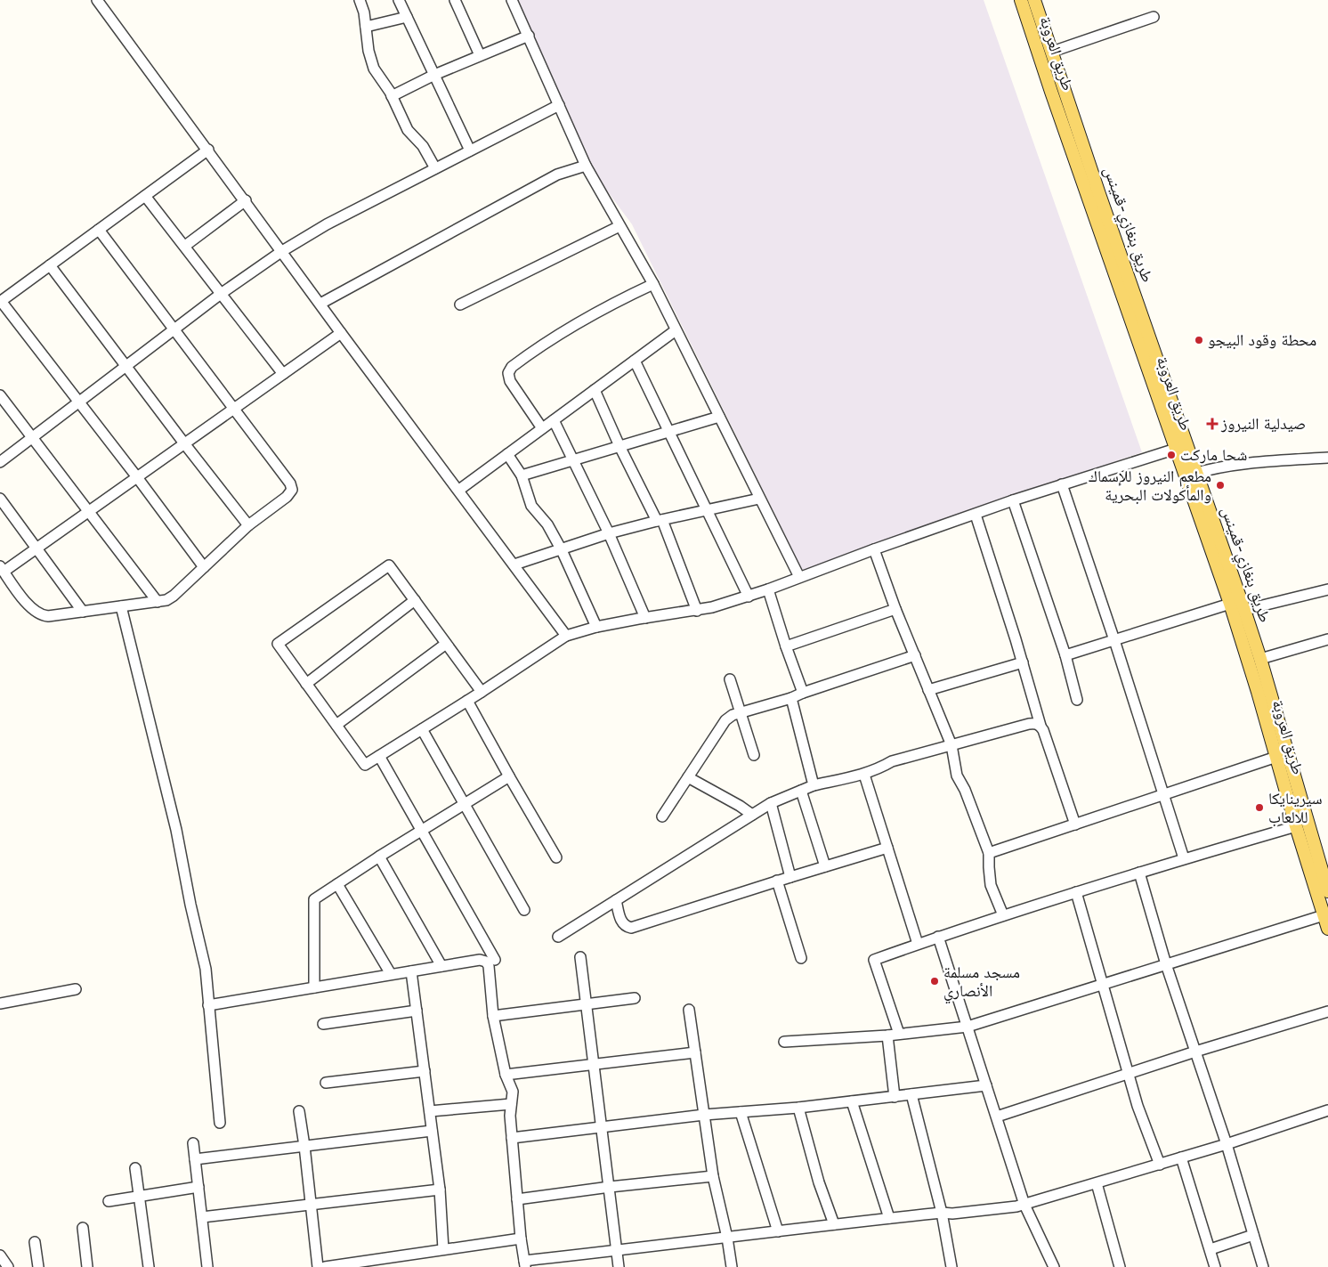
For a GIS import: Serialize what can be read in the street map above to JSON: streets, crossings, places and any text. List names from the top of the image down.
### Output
{
  "streets": {
    "main road": ["طريق العروبة", "طريق بنغازي-قمينس"]
  },
  "crossings": [
    ["طريق العروبة", "طريق بنغازي-قمينس"]
  ],
  "places": {
    "other": [
      "محطة وقود البيجو",
      "شحا ماركت",
      "مطعم النيروز للإسماك والمأكولات البحرية",
      "سيرينايكا للالعاب",
      "مسجد مسلمة الأنصاري"
    ],
    "health": ["صيدلية النيروز"]
  }
}
